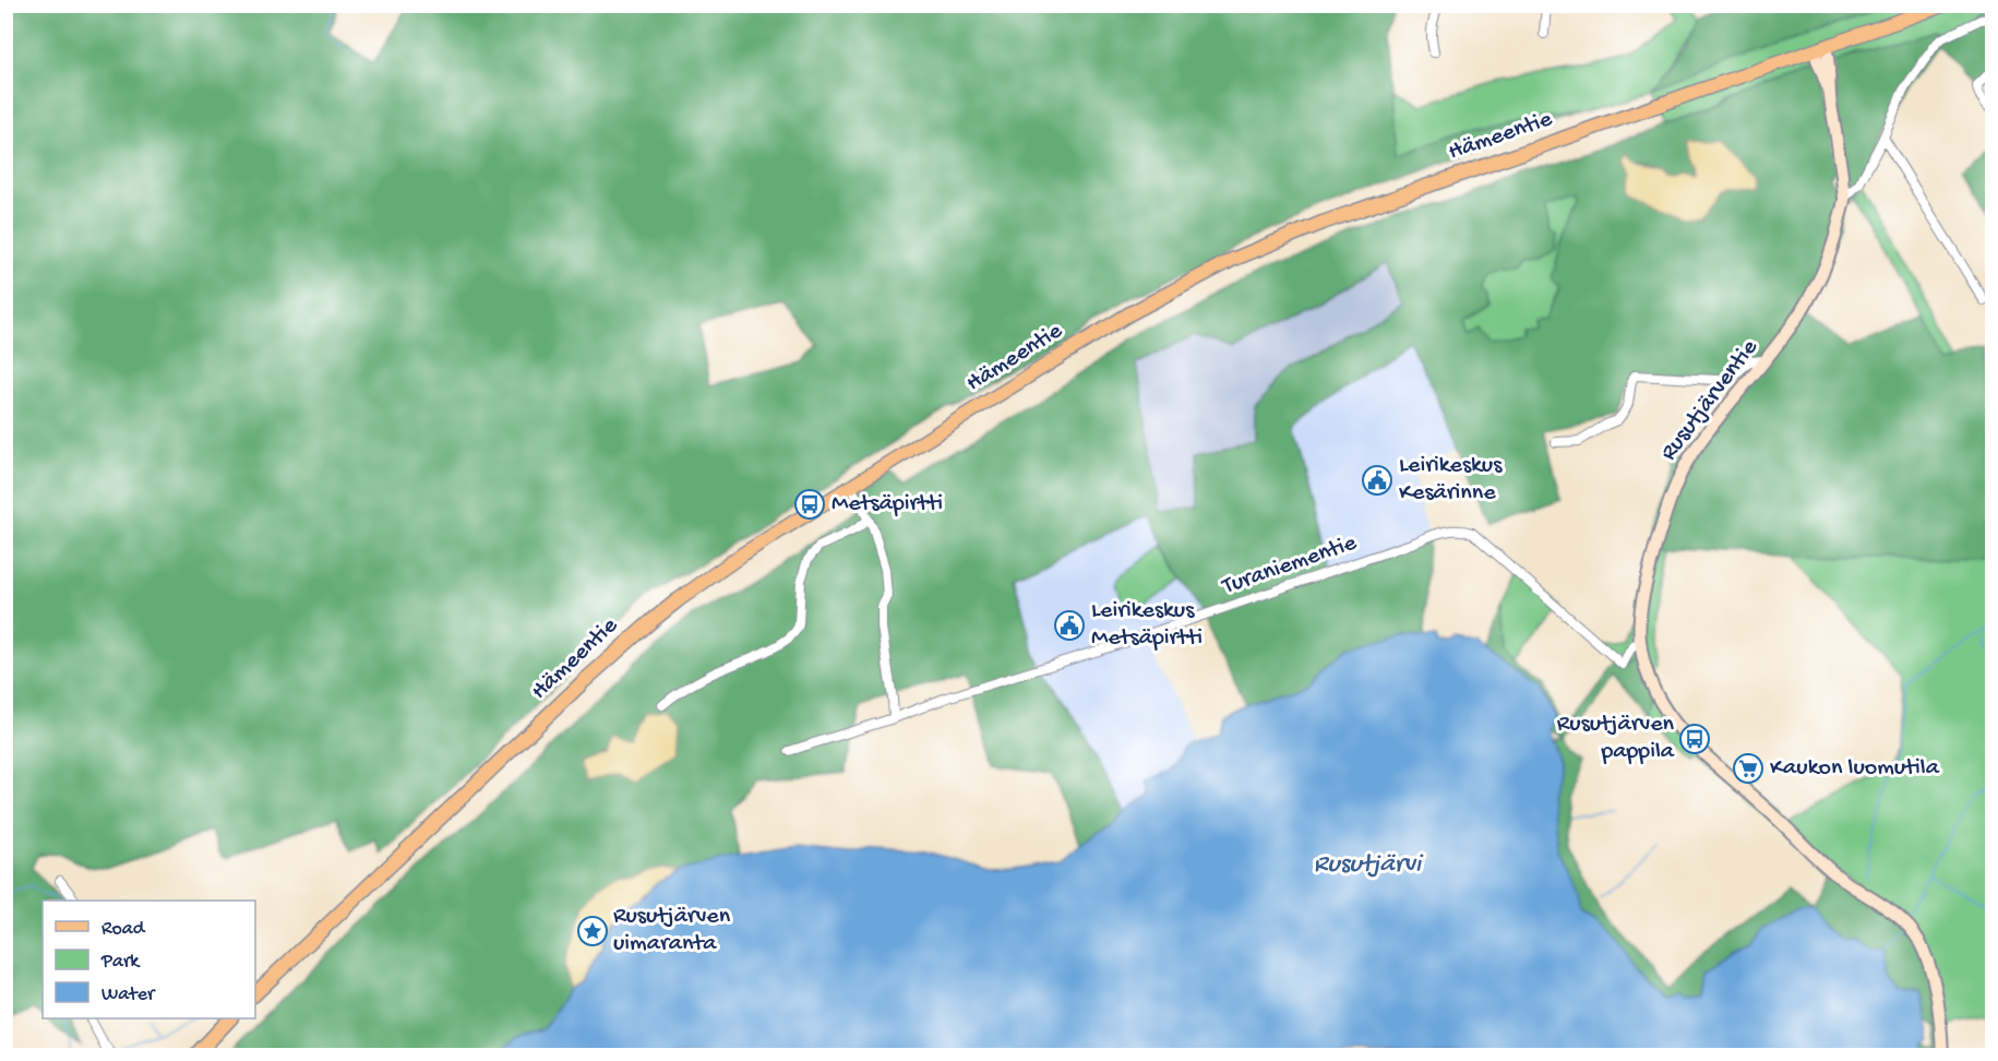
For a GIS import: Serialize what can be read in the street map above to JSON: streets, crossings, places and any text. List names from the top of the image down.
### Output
{
  "streets": {
    "main road": ["Hämeentie", "Rusutjärventie"],
    "street": ["Turaniementie"]
  },
  "crossings": [
    ["Hämeentie", "Rusutjärventie"],
    ["Rusutjärventie", "Turaniementie"]
  ],
  "water": ["Rusutjärvi"],
  "places": {
    "public building": ["Leirikeskus Kesärinne", "Leirikeskus Metsäpirtti"],
    "bus stop": ["Metsäpirtti", "Rusutjärven pappila"],
    "supermarket": ["Kaukon luomutila"],
    "place": ["Rusutjärven uimaranta"]
  },
  "legend": ["Road", "Park", "Water"]
}
